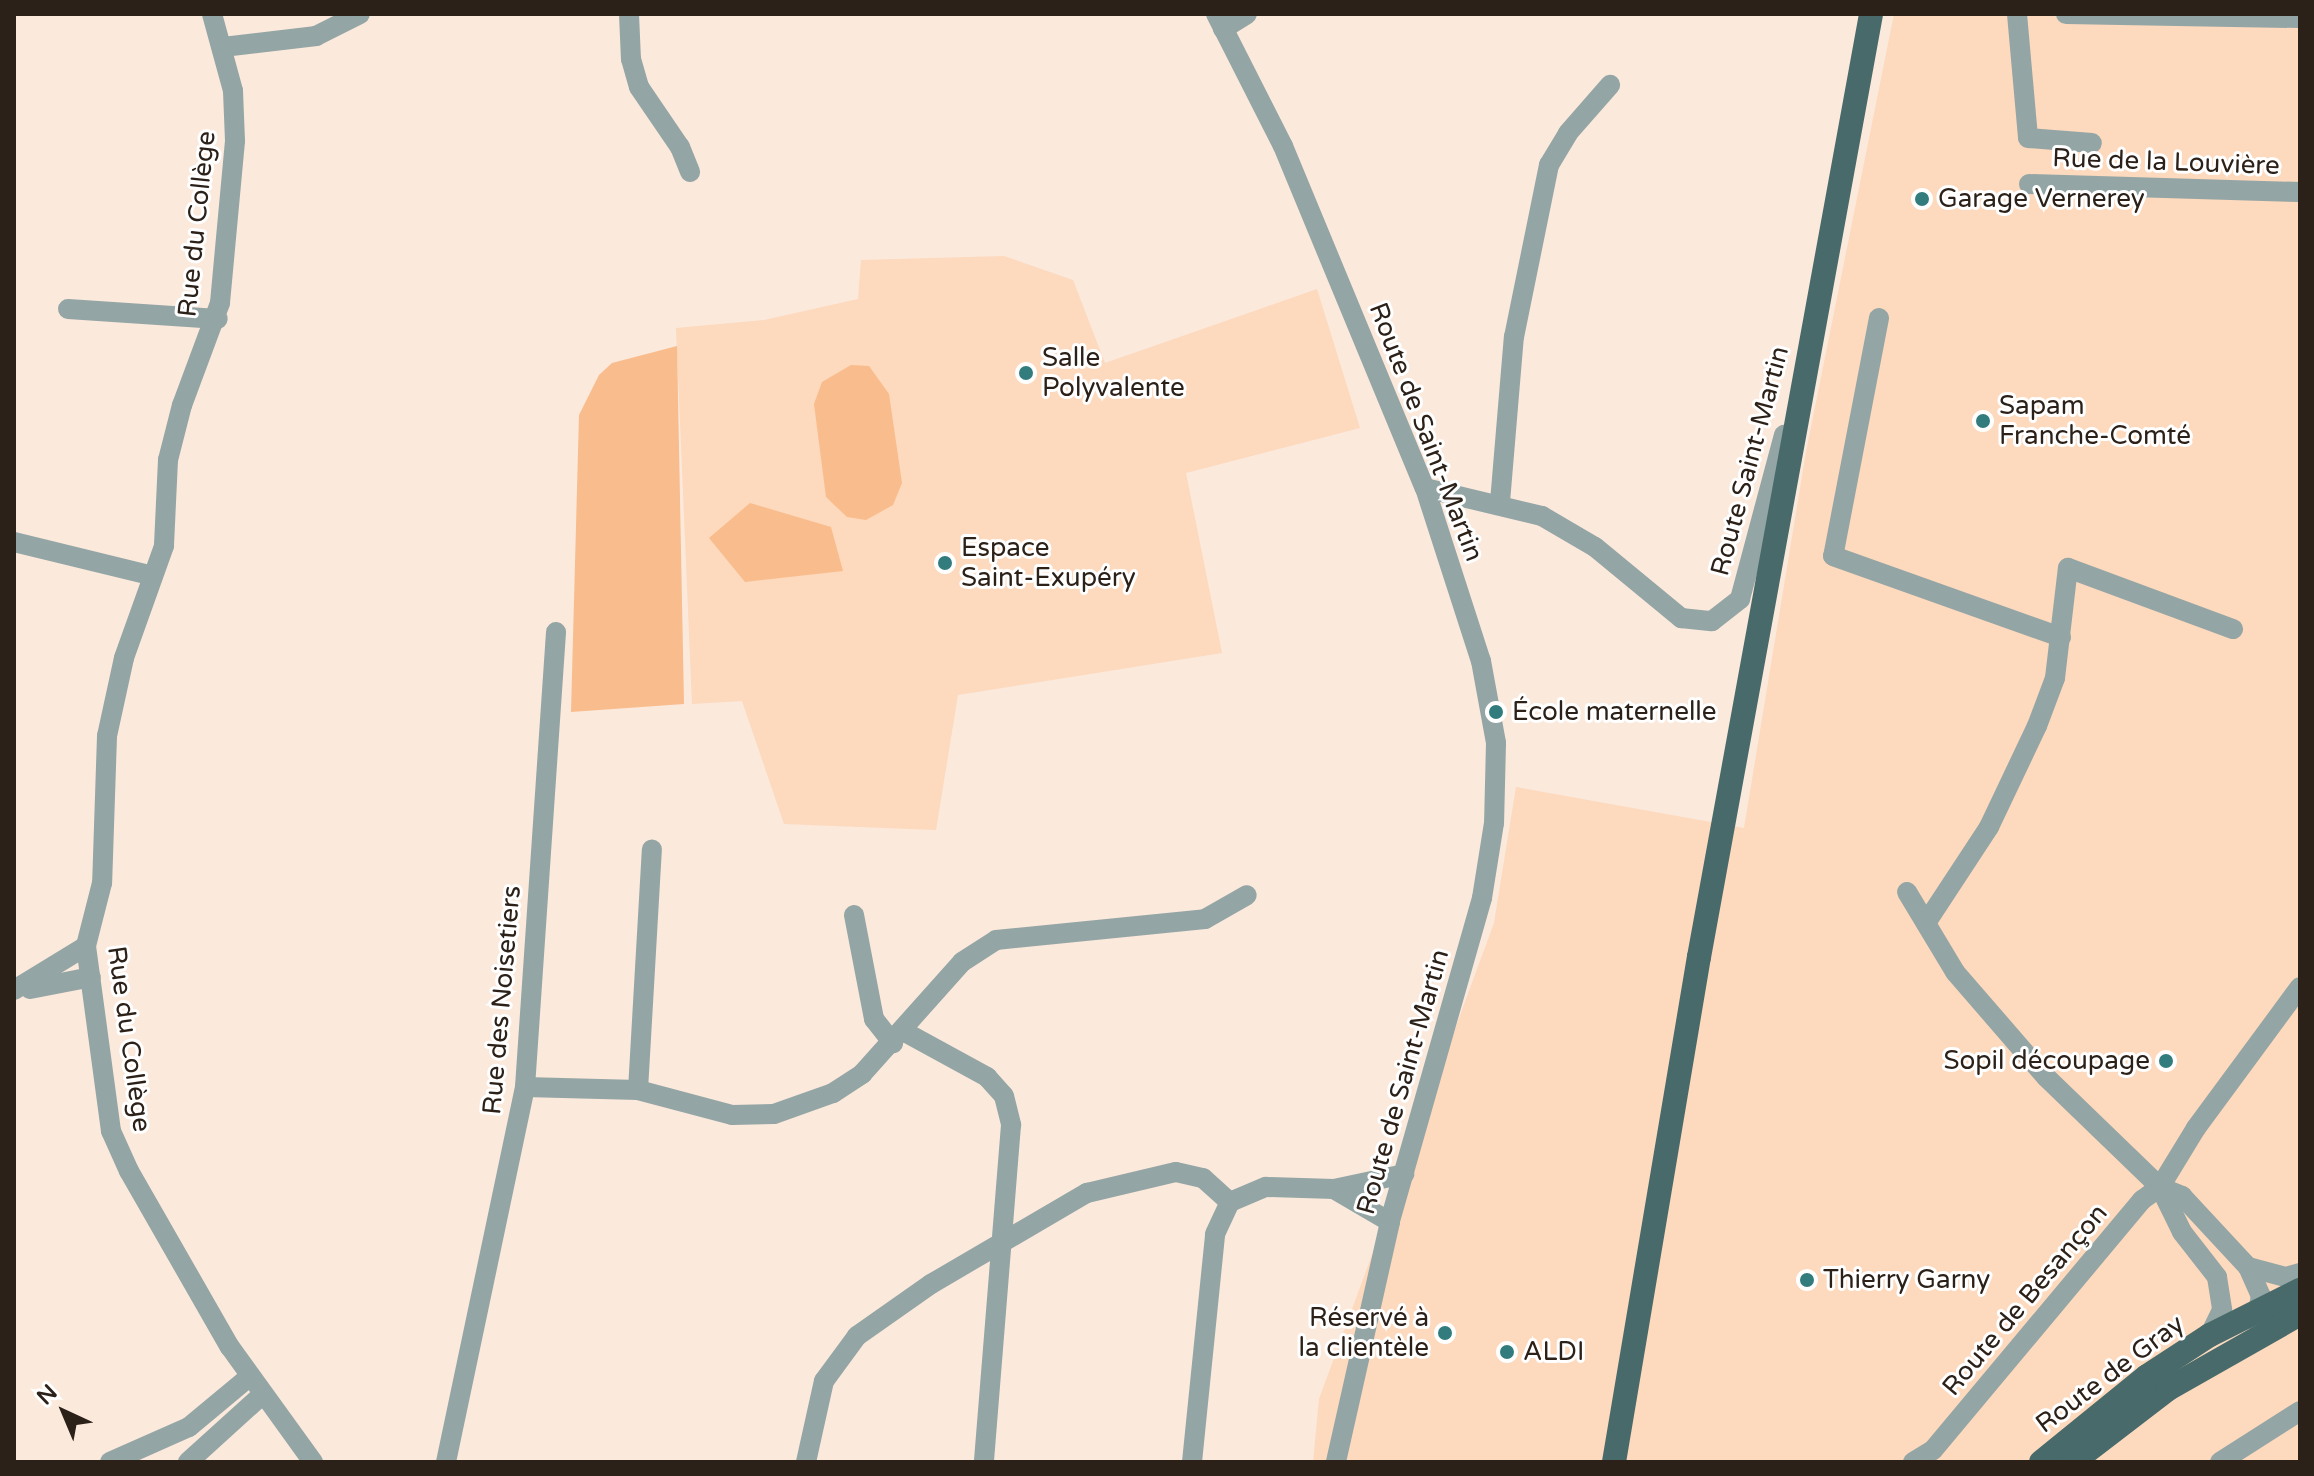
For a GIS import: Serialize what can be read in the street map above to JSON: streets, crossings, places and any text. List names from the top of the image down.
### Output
{
  "streets": {
    "main road": ["Route de Gray"],
    "street": [
      "Rue de la Louvière",
      "Rue du Collège",
      "Route de Saint-Martin",
      "Route Saint-Martin",
      "Rue des Noisetiers",
      "Route de Besançon"
    ]
  },
  "crossings": [
    ["Route de Saint-Martin", "Route Saint-Martin"]
  ],
  "places": [
    "Garage Vernerey",
    "Salle Polyvalente",
    "Sapam Franche-Comté",
    "Espace Saint-Exupéry",
    "École maternelle",
    "Sopil découpage",
    "Thierry Garny",
    "Réservé à la clientèle",
    "ALDI"
  ],
  "north": "top left"
}
